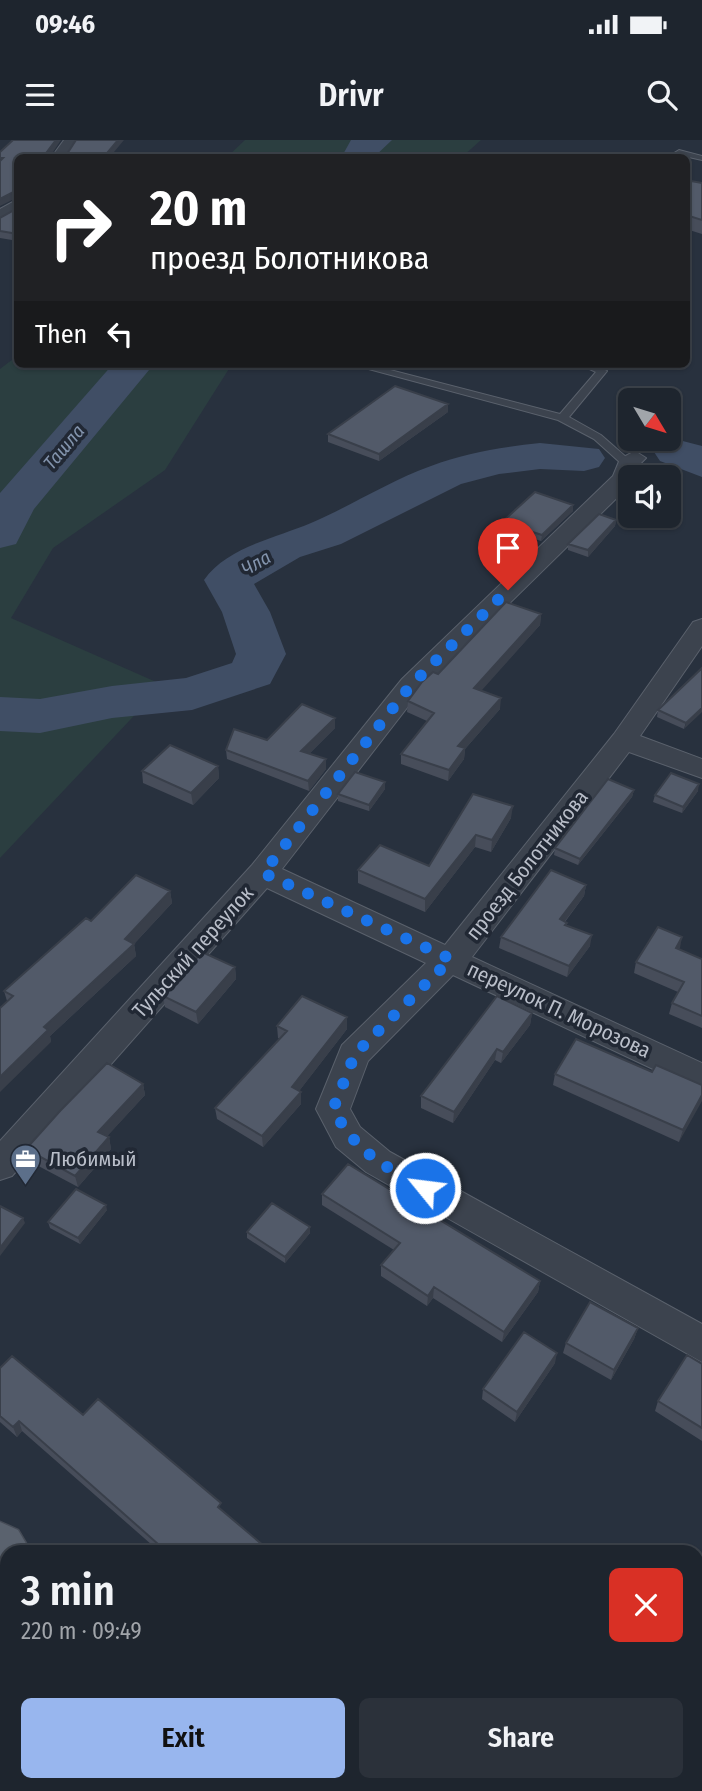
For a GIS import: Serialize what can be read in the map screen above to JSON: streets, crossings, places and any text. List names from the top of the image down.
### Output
{
  "streets": {
    "street": ["проезд Болотникова", "Тульский переулок", "переулок П. Морозова"]
  },
  "crossings": [
    ["проезд Болотникова", "переулок П. Морозова"],
    ["Тульский переулок", "переулок П. Морозова"]
  ],
  "water": ["Ташла", "Чла"],
  "places": {
    "office": ["Любимый"]
  },
  "north": "bottom right",
  "page": {
    "status": "09:46",
    "header": "Drivr",
    "turn": ["20 m", "проезд Болотникова"],
    "then": "Then",
    "heading": ["3 min", "220 m · 09:49"],
    "buttons": ["Exit", "Share"]
  }
}
